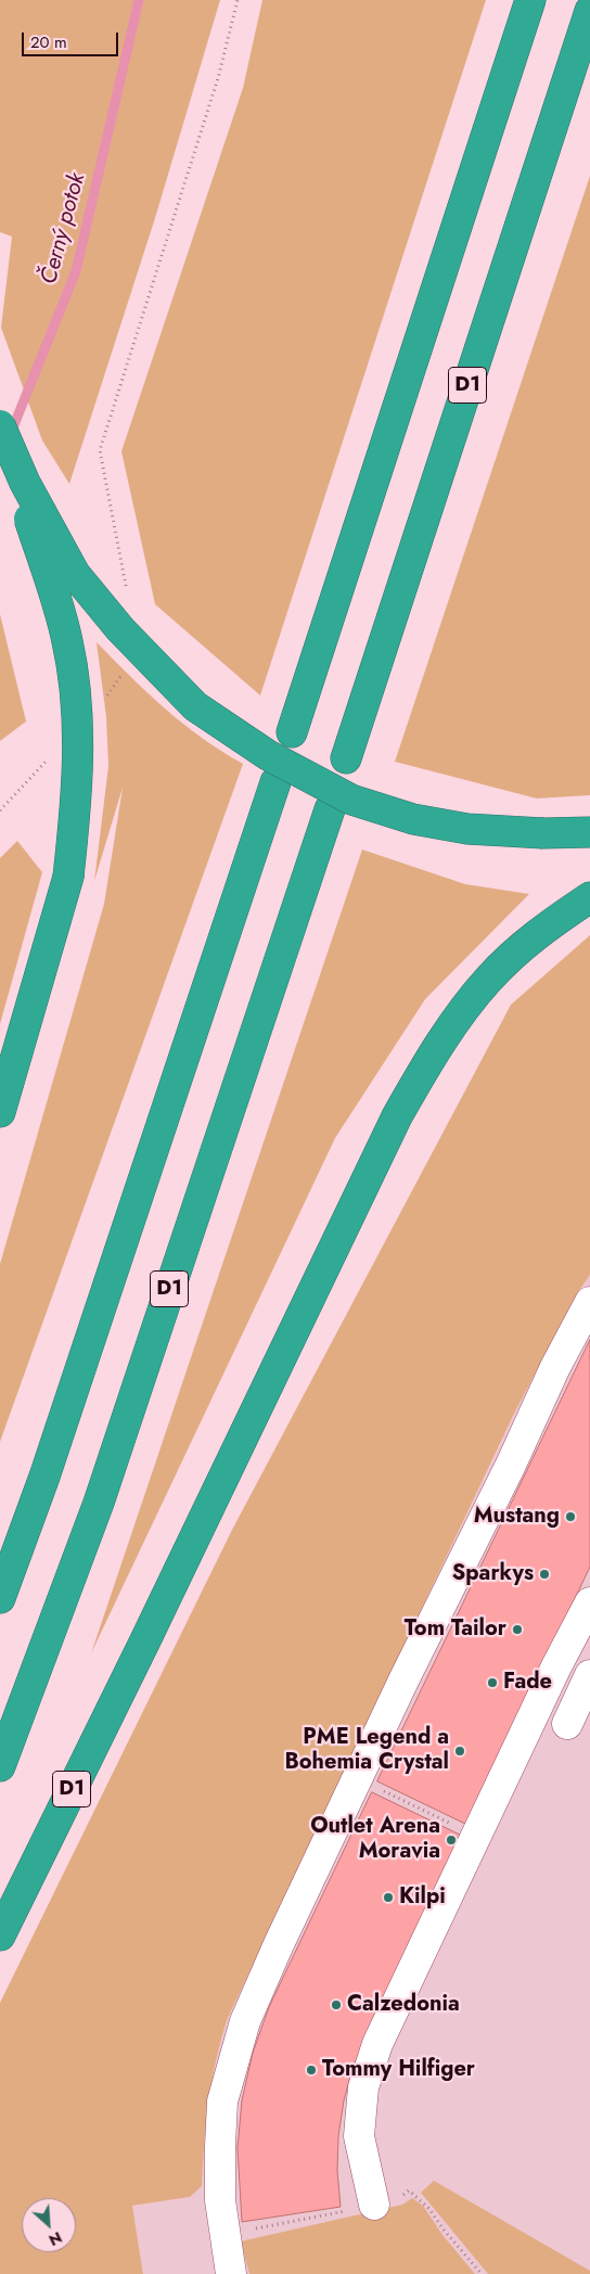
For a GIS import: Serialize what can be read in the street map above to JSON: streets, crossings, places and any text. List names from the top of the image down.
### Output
{
  "streets": {
    "highway": ["D1"]
  },
  "water": ["Černý potok"],
  "places": [
    "Mustang",
    "Sparkys",
    "Tom Tailor",
    "Fade",
    "PME Legend a Bohemia Crystal",
    "Outlet Arena Moravia",
    "Kilpi",
    "Calzedonia",
    "Tommy Hilfiger"
  ],
  "scale_bar": "20 m",
  "north": "bottom right"
}
